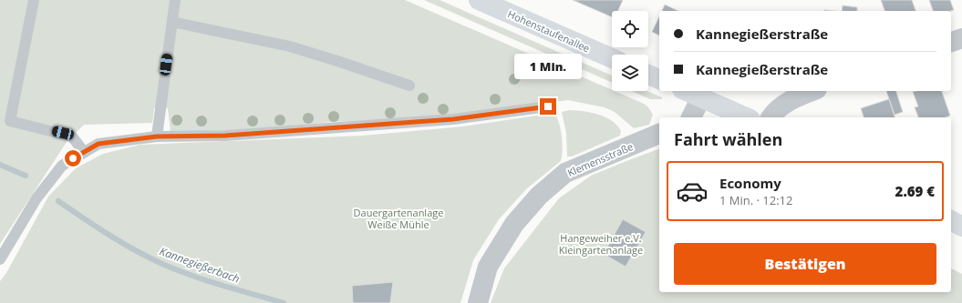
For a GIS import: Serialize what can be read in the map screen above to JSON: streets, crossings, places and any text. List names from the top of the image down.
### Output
{
  "streets": {
    "main road": ["Hohenstaufenallee"],
    "street": ["Klemensstraße"]
  },
  "water": ["Kannegießerbach"],
  "parks": ["Dauergartenanlage Weiße Mühle", "Hangeweiher e.V. Kleingartenanlage"],
  "page": {
    "banner": ["Kannegießerstraße", "Kannegießerstraße"],
    "bubble": "1 Min.",
    "heading": "Fahrt wählen",
    "list": [
      {
        "name": "Economy",
        "note": "1 Min. · 12:12",
        "value": "2.69 €"
      }
    ],
    "buttons": "Bestätigen"
  }
}
